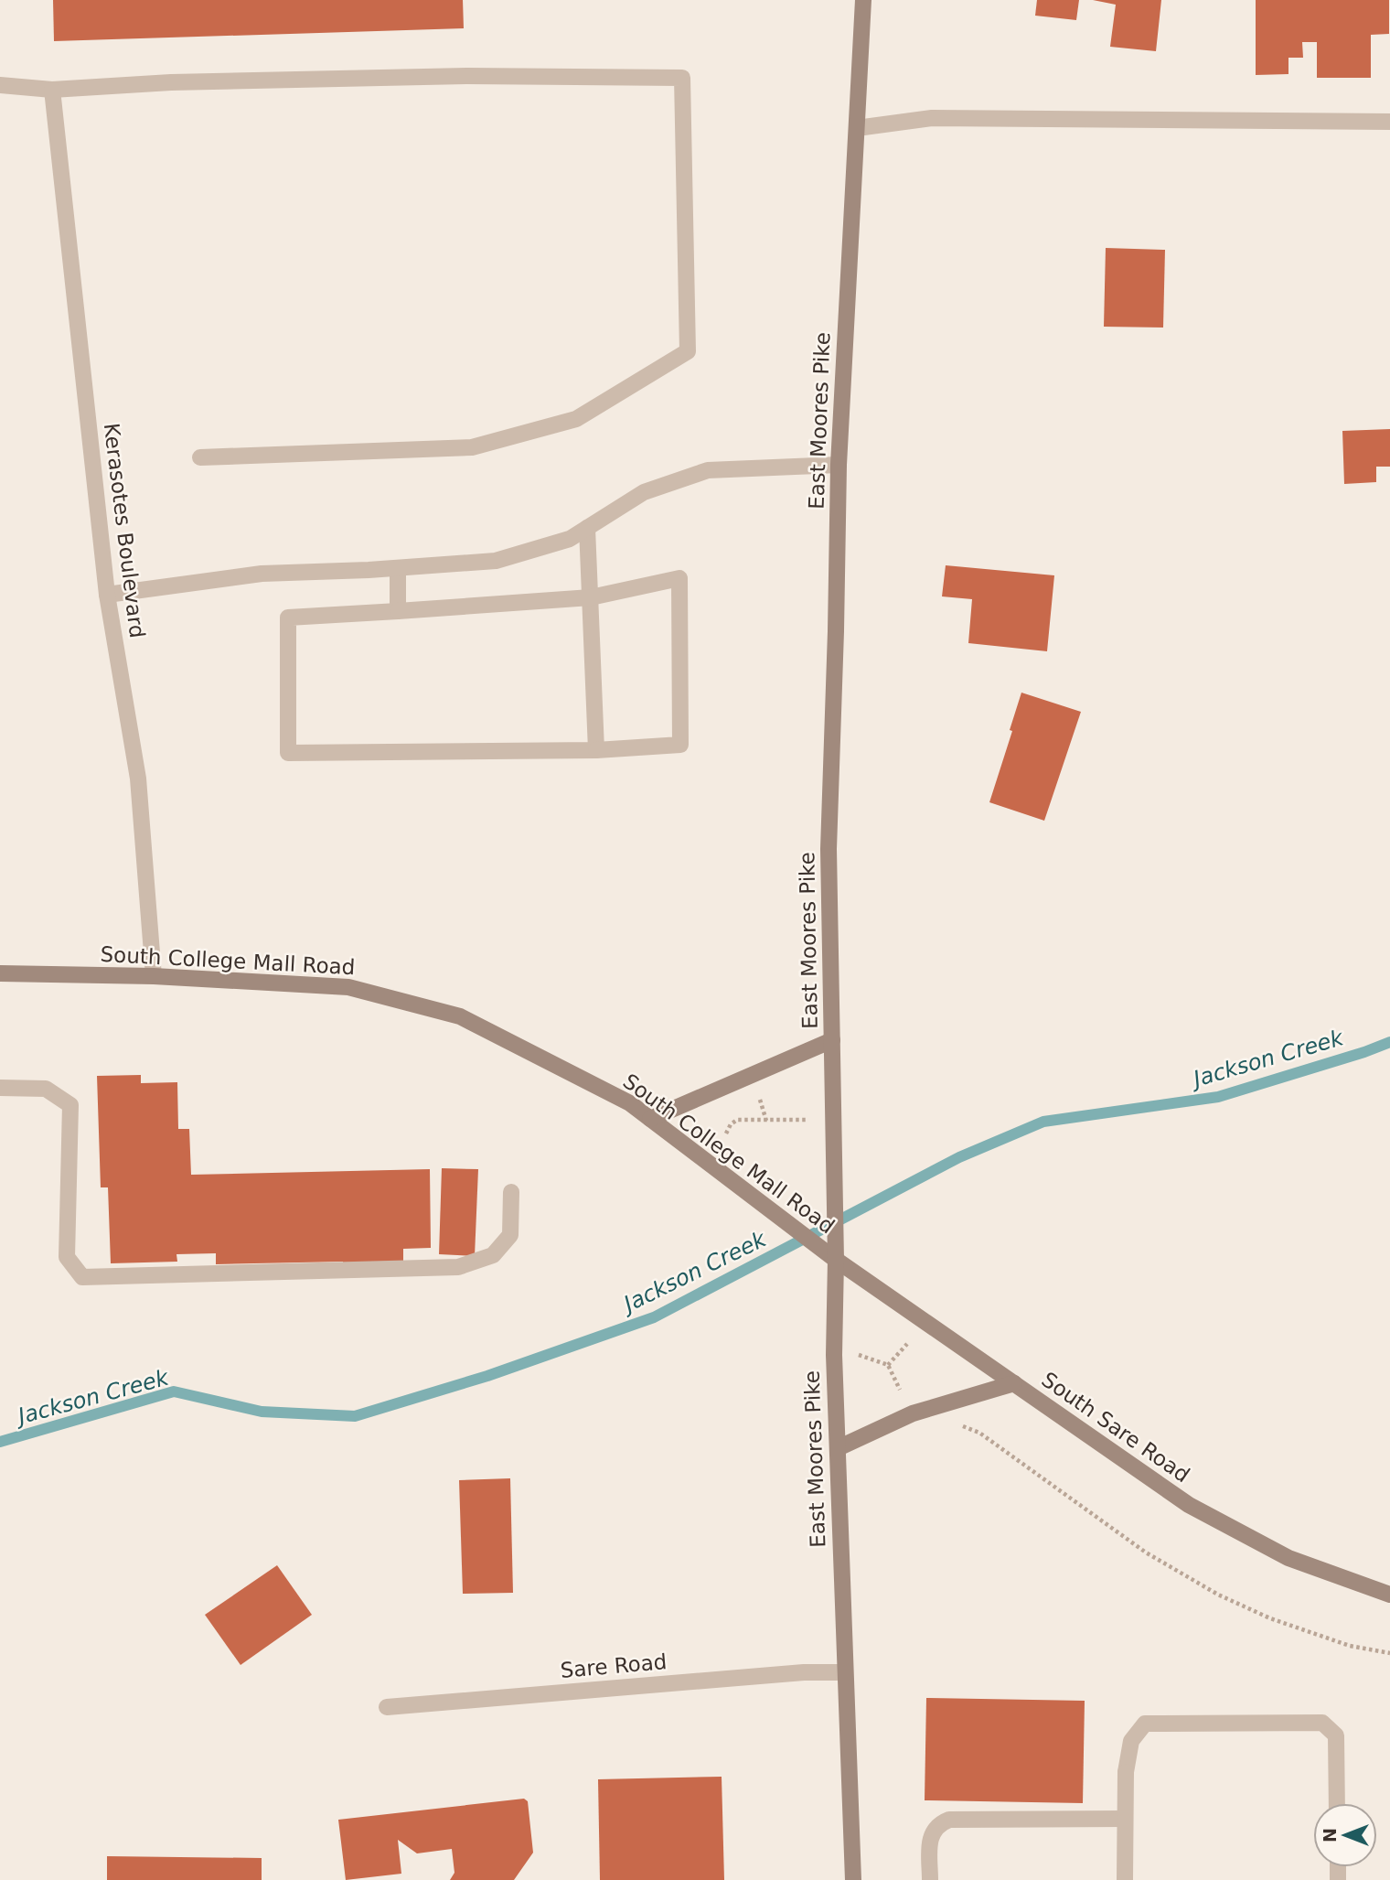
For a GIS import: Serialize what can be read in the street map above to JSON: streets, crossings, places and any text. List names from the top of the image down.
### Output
{
  "streets": {
    "main road": ["East Moores Pike", "South College Mall Road", "South Sare Road"],
    "street": ["Kerasotes Boulevard", "Sare Road"]
  },
  "crossings": [
    ["East Moores Pike", "South College Mall Road"],
    ["East Moores Pike", "South Sare Road"],
    ["East Moores Pike", "Sare Road"],
    ["Kerasotes Boulevard", "South College Mall Road"],
    ["South College Mall Road", "South Sare Road"]
  ],
  "water": ["Jackson Creek"],
  "north": "left"
}
